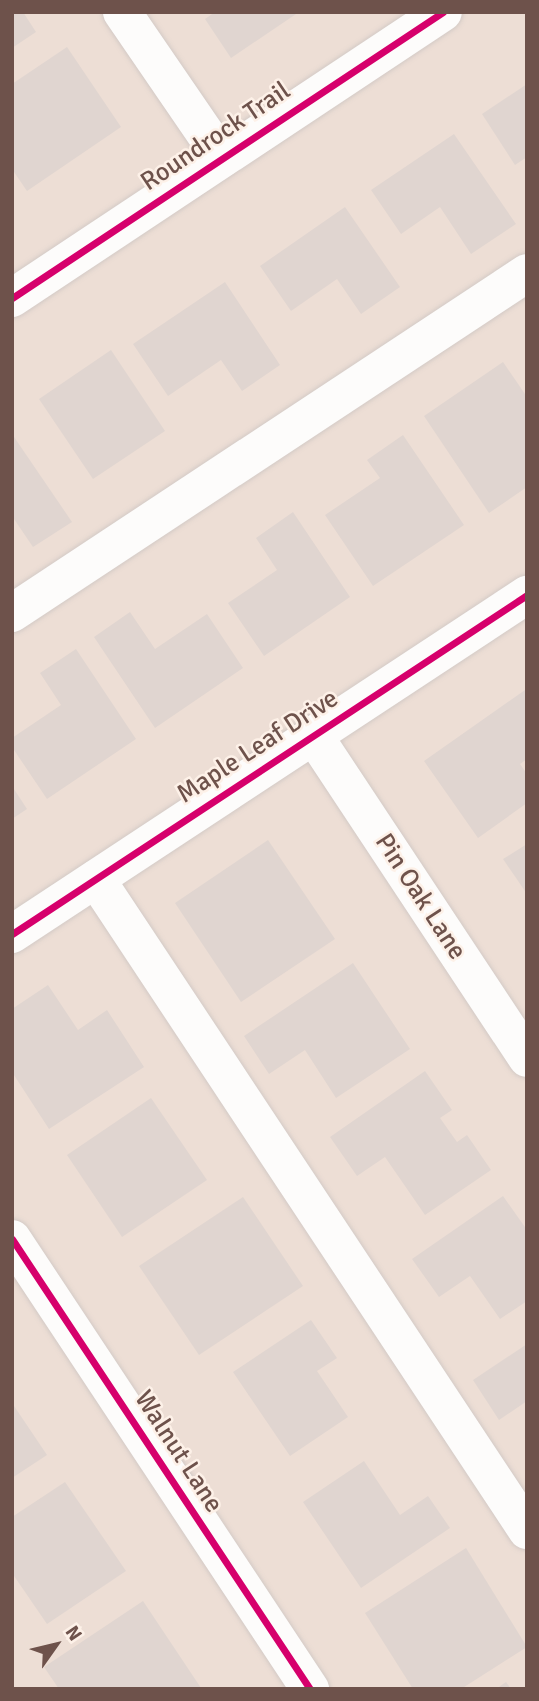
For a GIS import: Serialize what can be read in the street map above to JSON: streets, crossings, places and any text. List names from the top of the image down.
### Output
{
  "streets": {
    "street": [
      "Roundrock Trail",
      "Maple Leaf Drive",
      "Pin Oak Lane",
      "Walnut Lane"
    ]
  },
  "crossings": [
    ["Maple Leaf Drive", "Pin Oak Lane"]
  ],
  "north": "top right"
}
